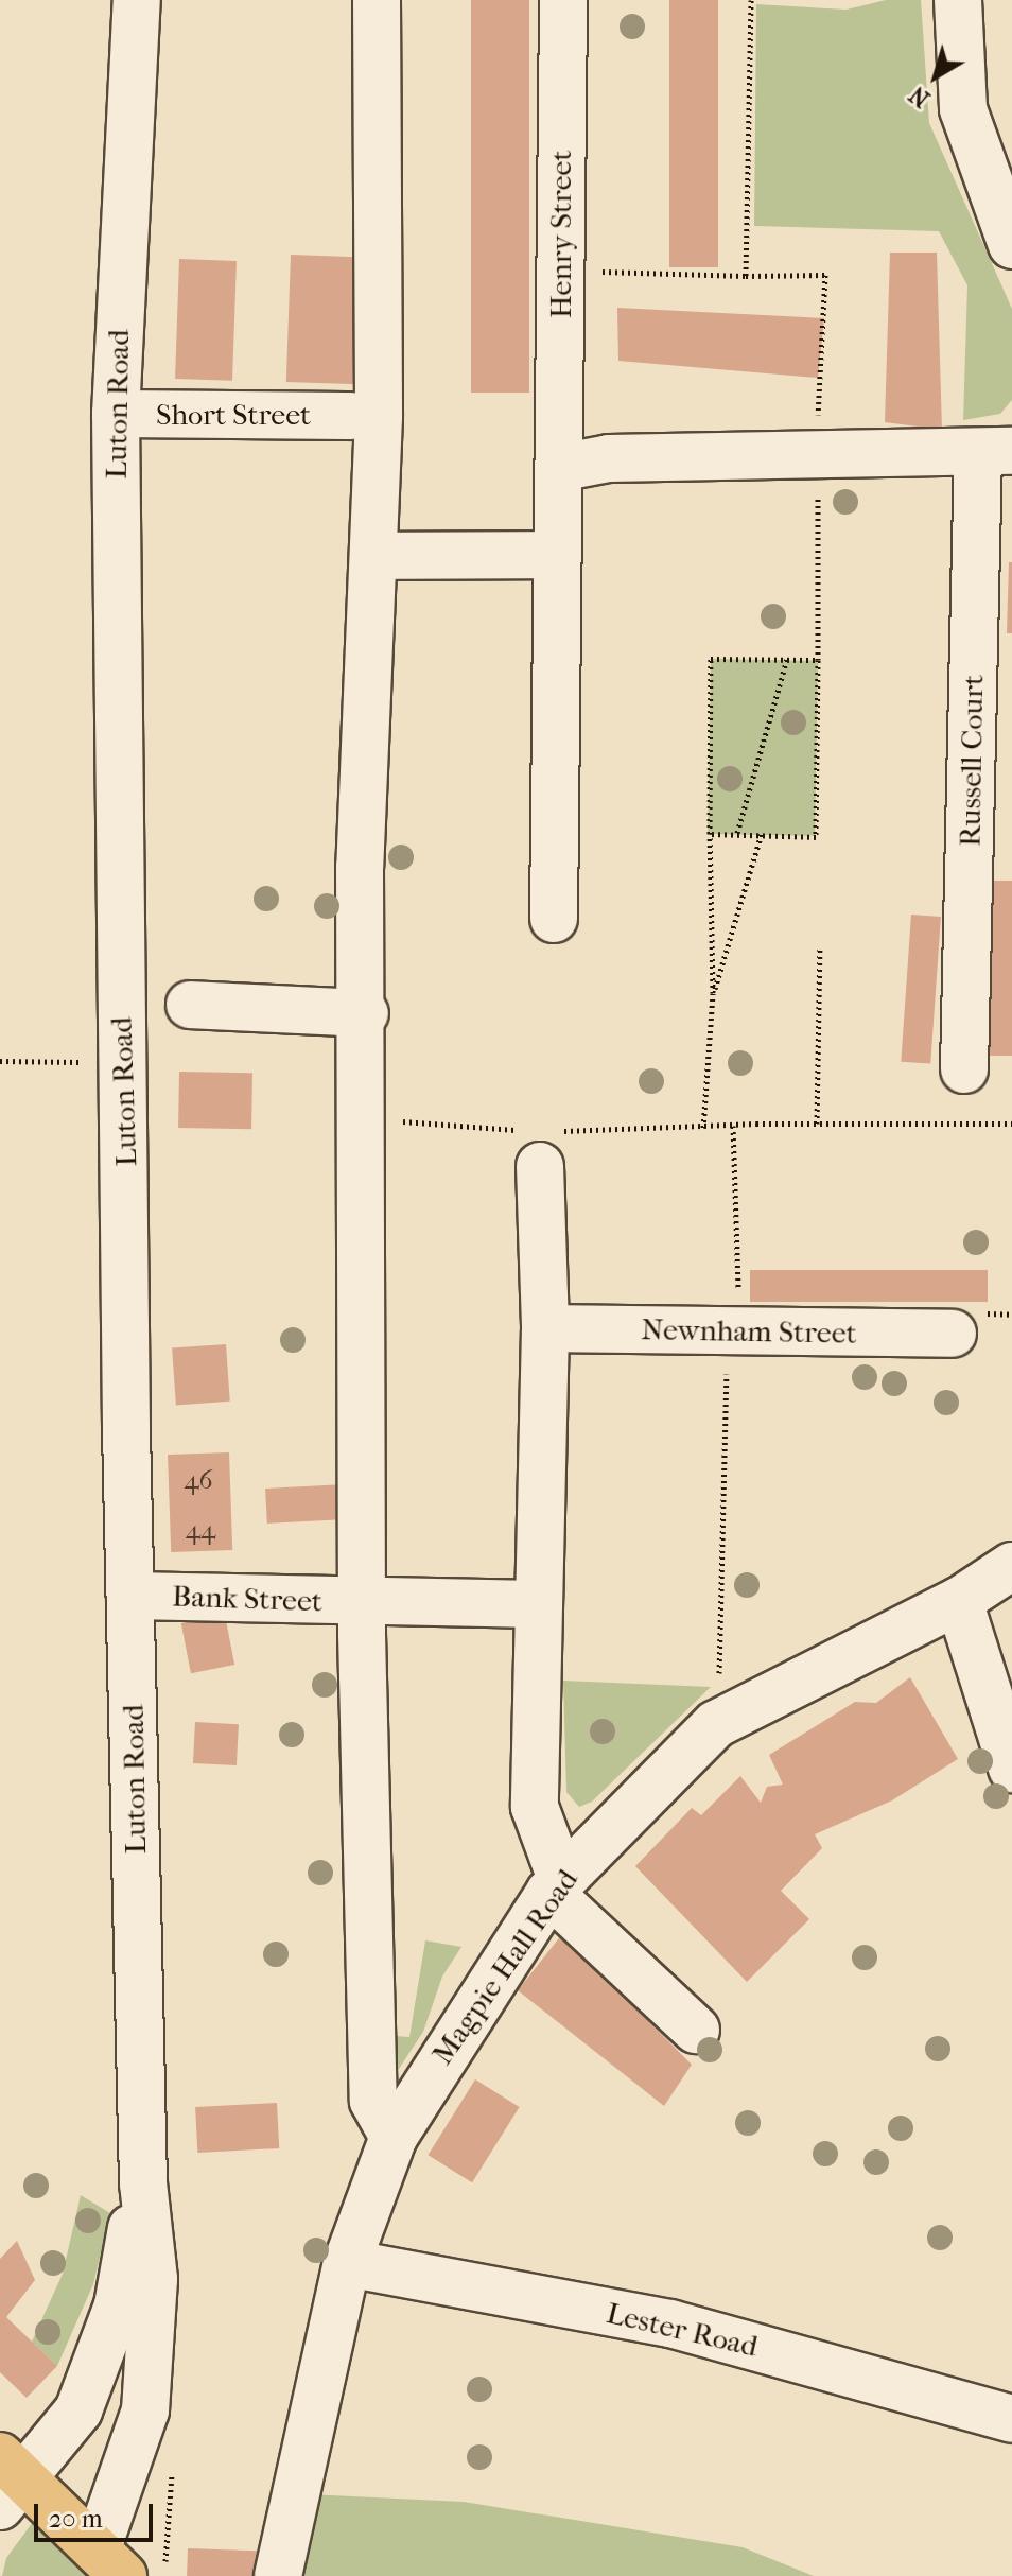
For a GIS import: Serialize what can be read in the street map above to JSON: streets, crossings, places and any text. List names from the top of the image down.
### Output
{
  "streets": {
    "street": [
      "Henry Street",
      "Luton Road",
      "Short Street",
      "Russell Court",
      "Newnham Street",
      "Bank Street",
      "Magpie Hall Road",
      "Lester Road"
    ]
  },
  "crossings": [
    ["Luton Road", "Short Street"],
    ["Luton Road", "Bank Street"],
    ["Magpie Hall Road", "Lester Road"]
  ],
  "house_numbers": ["46", "44"],
  "scale_bar": "20 m",
  "north": "bottom left"
}
